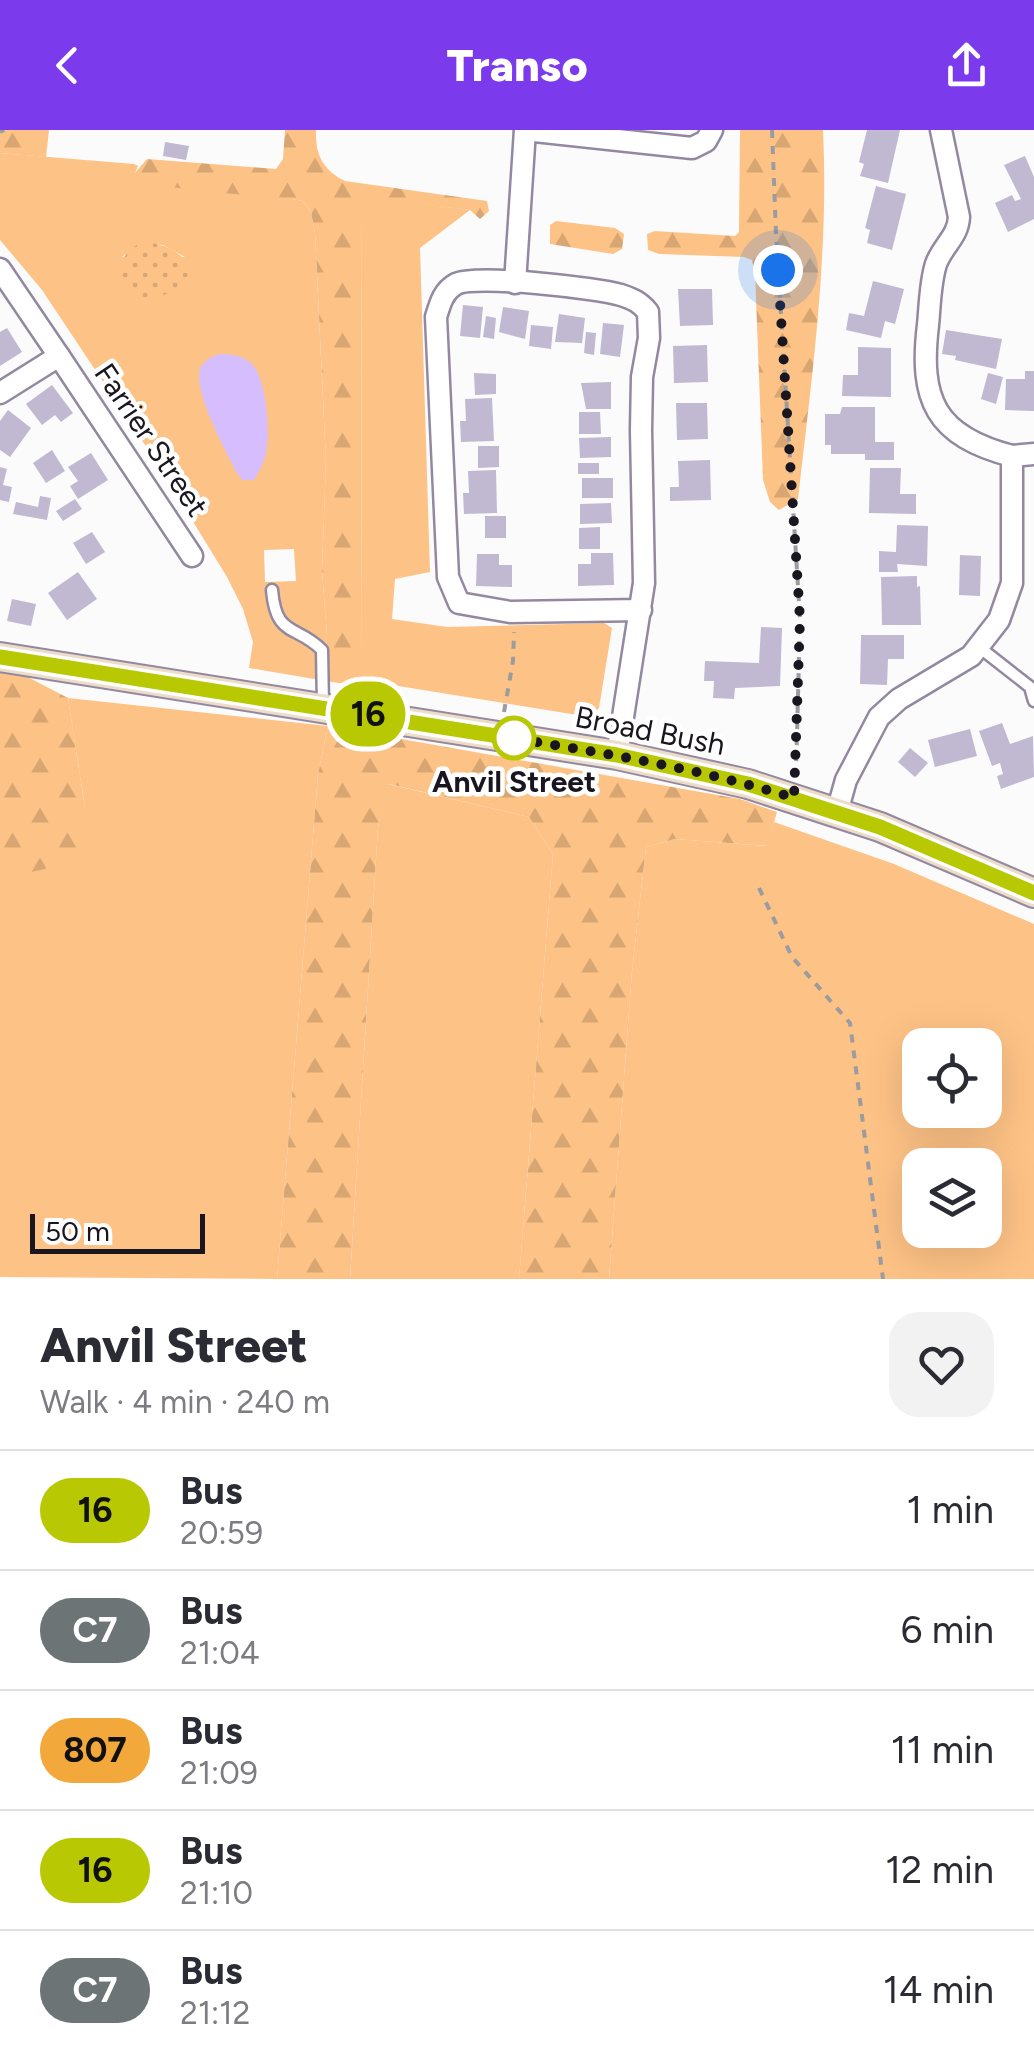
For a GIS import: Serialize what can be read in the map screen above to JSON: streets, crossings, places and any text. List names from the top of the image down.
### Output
{
  "streets": {
    "main road": ["Broad Bush"],
    "street": ["Farrier Street"]
  },
  "places": ["Anvil Street"],
  "lines": ["bus line 16"],
  "scale_bar": "50 m",
  "page": {
    "header": "Transo",
    "on_map": "16",
    "scale": "50 m",
    "heading": ["Anvil Street", "Walk · 4 min · 240 m"],
    "list": [
      {
        "mark": "16",
        "name": "Bus",
        "note": "20:59",
        "value": "1 min"
      },
      {
        "mark": "C7",
        "name": "Bus",
        "note": "21:04",
        "value": "6 min"
      },
      {
        "mark": "807",
        "name": "Bus",
        "note": "21:09",
        "value": "11 min"
      },
      {
        "mark": "16",
        "name": "Bus",
        "note": "21:10",
        "value": "12 min"
      },
      {
        "mark": "C7",
        "name": "Bus",
        "note": "21:12",
        "value": "14 min"
      }
    ]
  }
}
